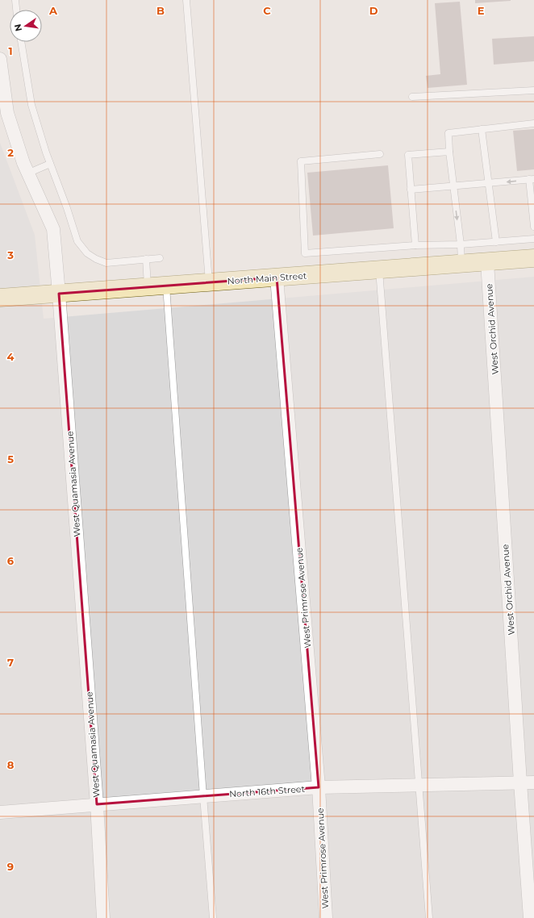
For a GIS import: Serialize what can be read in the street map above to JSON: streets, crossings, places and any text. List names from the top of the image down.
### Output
{
  "streets": {
    "street": [
      "North Main Street",
      "West Orchid Avenue",
      "West Quamasia Avenue",
      "West Primrose Avenue",
      "North 16th Street"
    ]
  },
  "crossings": [
    ["North Main Street", "West Orchid Avenue"],
    ["North Main Street", "West Quamasia Avenue"],
    ["North Main Street", "West Primrose Avenue"],
    ["West Orchid Avenue", "North 16th Street"],
    ["West Quamasia Avenue", "North 16th Street"],
    ["West Primrose Avenue", "North 16th Street"]
  ],
  "north": "left",
  "grid": {
    "columns": [
      "A",
      "B",
      "C",
      "D",
      "E"
    ],
    "rows": [
      "1",
      "2",
      "3",
      "4",
      "5",
      "6",
      "7",
      "8",
      "9"
    ]
  }
}
